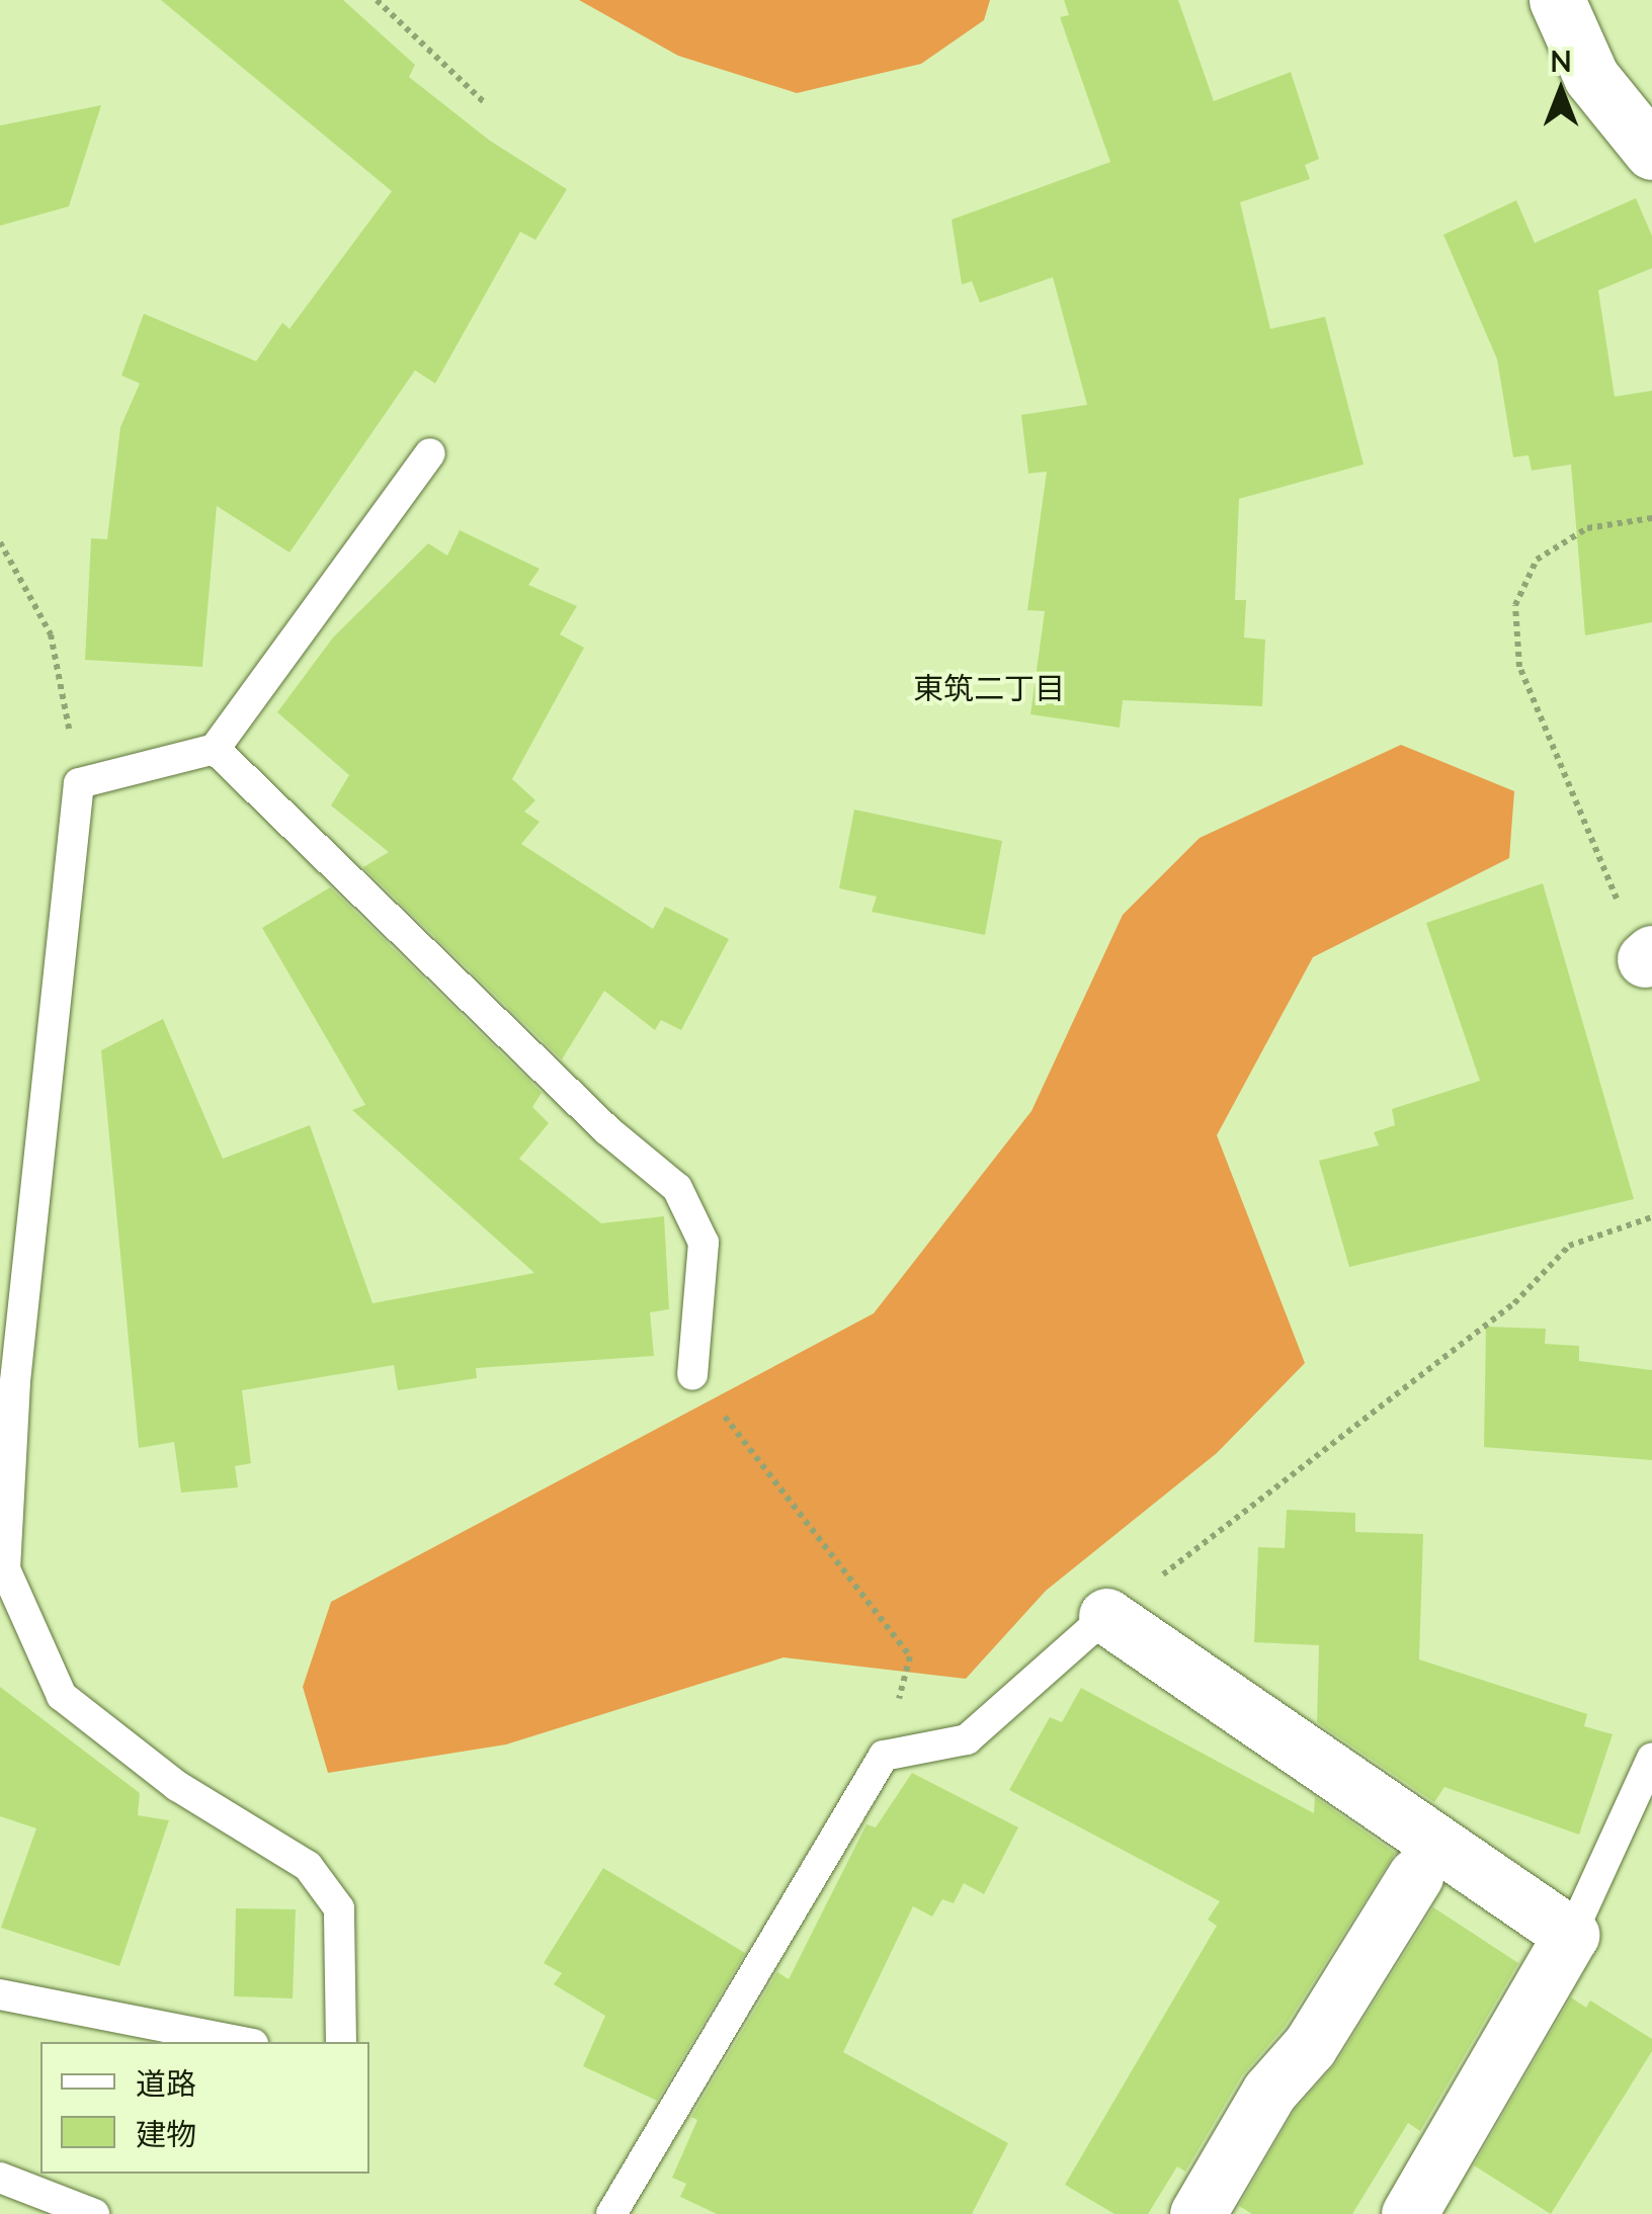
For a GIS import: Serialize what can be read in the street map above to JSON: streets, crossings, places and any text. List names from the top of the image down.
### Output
{
  "districts": ["東筑二丁目"],
  "legend": ["道路", "建物"],
  "north": "top"
}
